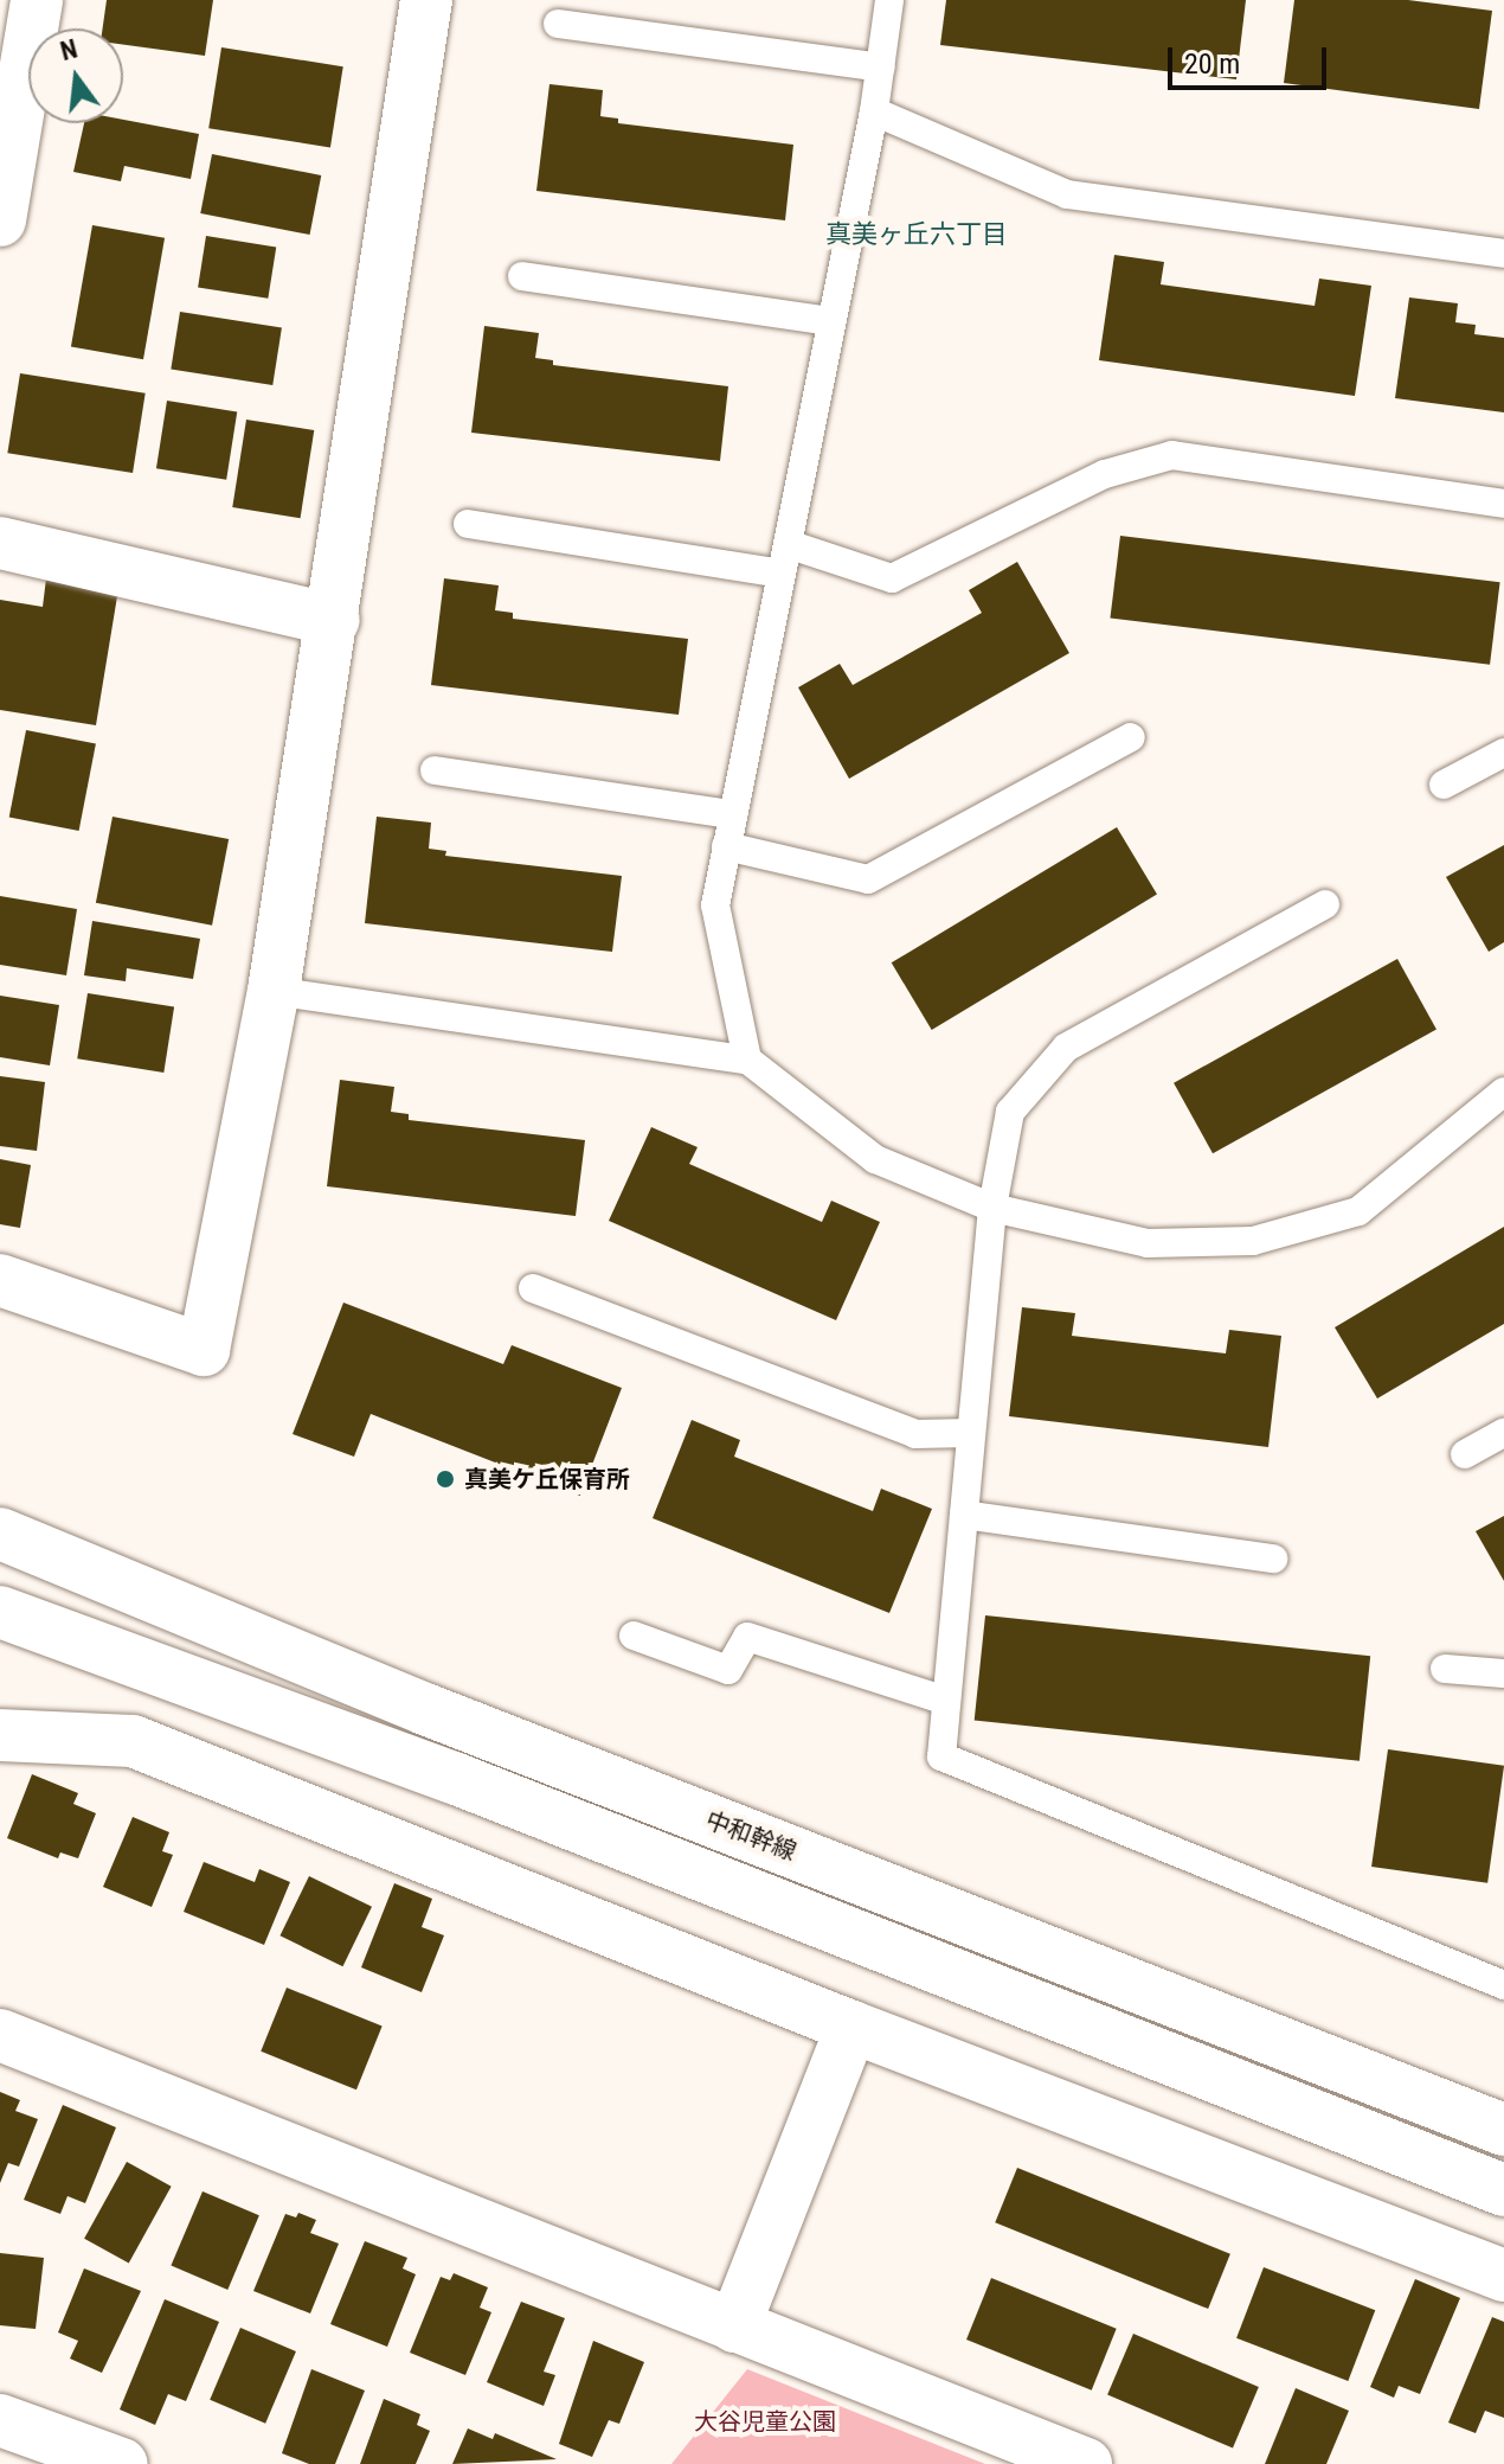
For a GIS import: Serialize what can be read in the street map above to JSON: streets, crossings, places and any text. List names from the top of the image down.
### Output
{
  "streets": {
    "street": ["中和幹線"]
  },
  "districts": ["真美ヶ丘六丁目"],
  "parks": ["大谷児童公園"],
  "places": ["真美ケ丘保育所"],
  "scale_bar": "20 m",
  "north": "top"
}
